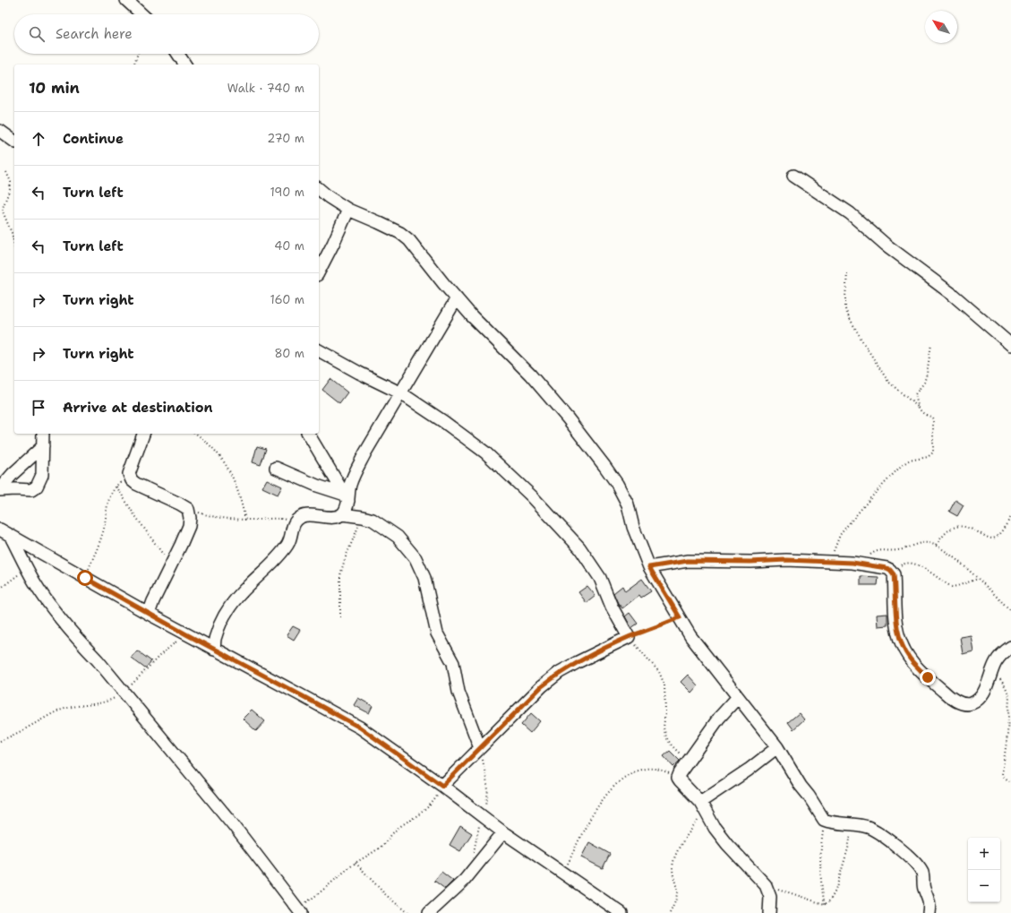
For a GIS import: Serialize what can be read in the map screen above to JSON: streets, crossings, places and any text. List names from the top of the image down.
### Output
{
  "north": "top left",
  "page": {
    "search": "Search here",
    "heading": ["10 min", "Walk · 740 m"],
    "list": [
      ["Continue", "270 m"],
      ["Turn left", "190 m"],
      ["Turn left", "40 m"],
      ["Turn right", "160 m"],
      ["Turn right", "80 m"],
      "Arrive at destination"
    ],
    "map_buttons": ["+", "−"]
  }
}
